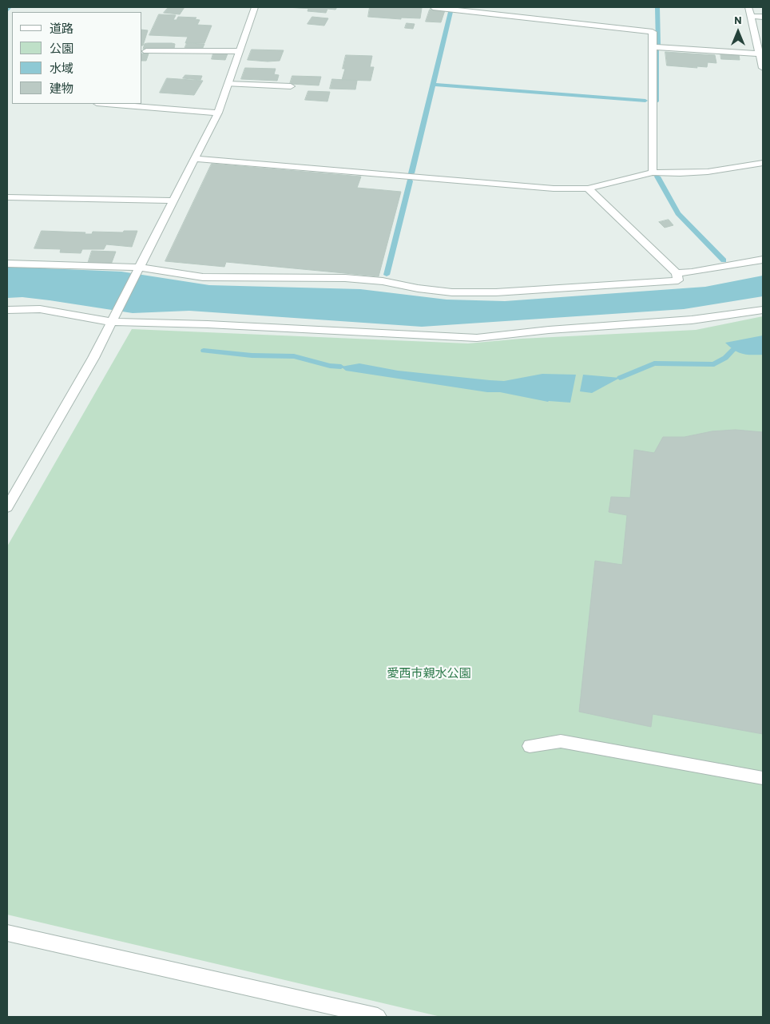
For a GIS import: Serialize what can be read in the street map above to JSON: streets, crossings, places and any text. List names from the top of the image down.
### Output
{
  "parks": ["愛西市親水公園"],
  "legend": [
    "道路",
    "公園",
    "水域",
    "建物"
  ],
  "north": "top"
}
